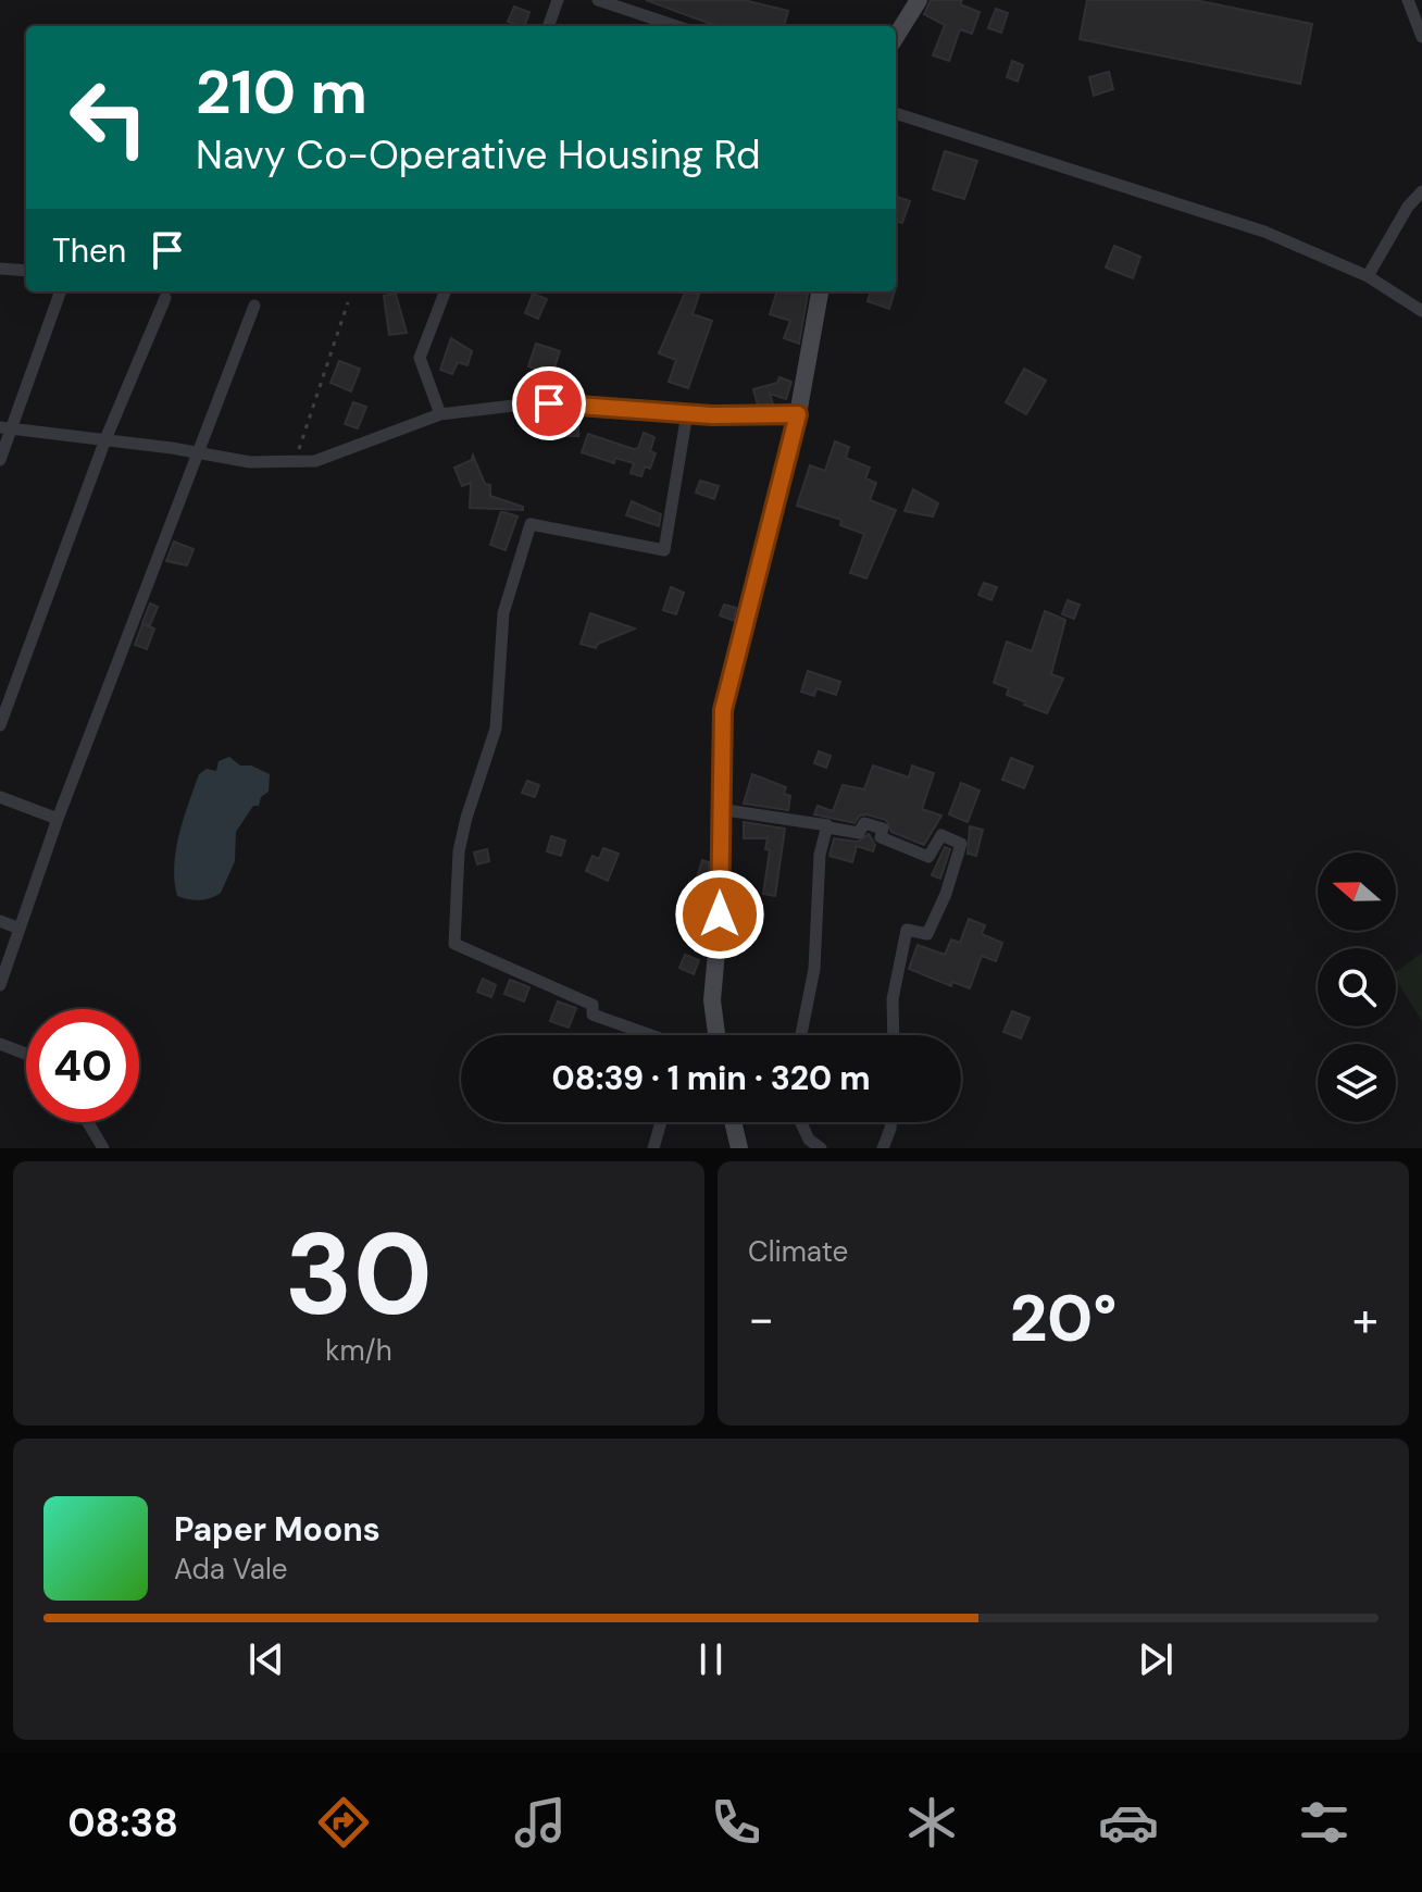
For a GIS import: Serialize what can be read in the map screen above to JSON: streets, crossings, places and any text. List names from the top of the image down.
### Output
{
  "north": "left",
  "page": {
    "turn": ["210 m", "Navy Co-Operative Housing Rd"],
    "then": "Then",
    "limit": "40",
    "trip": "08:39 · 1 min · 320 m",
    "tile": [
      ["30", "km/h"],
      "Climate"
    ],
    "heat": ["−", "20°", "+"],
    "song": ["Paper Moons", "Ada Vale"],
    "tabs": "08:38"
  }
}
